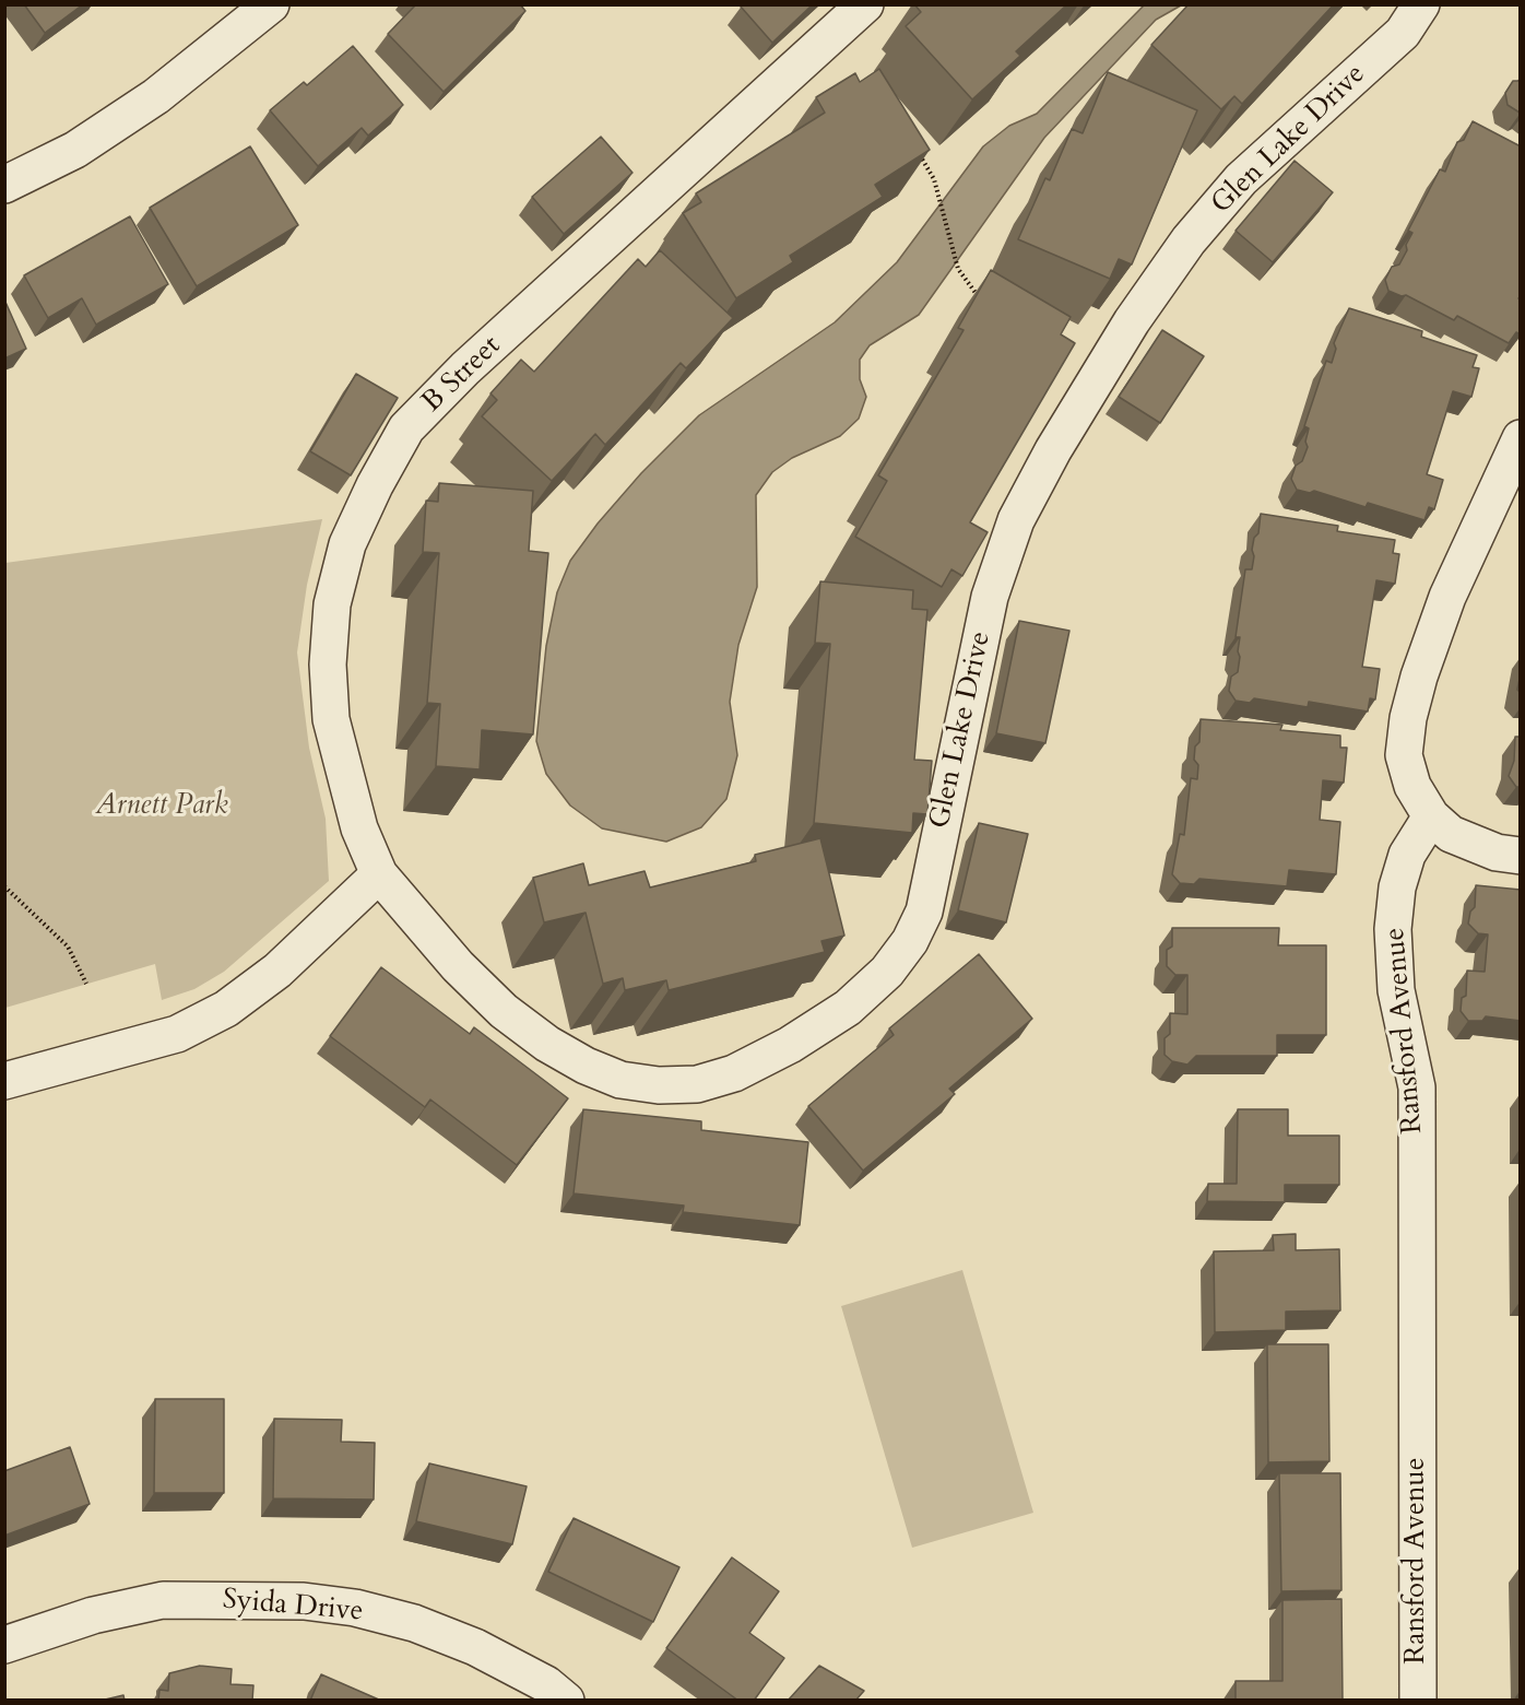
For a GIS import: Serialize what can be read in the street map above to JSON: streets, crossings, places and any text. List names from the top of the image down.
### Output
{
  "streets": {
    "street": [
      "Glen Lake Drive",
      "B Street",
      "Ransford Avenue",
      "Syida Drive"
    ]
  },
  "crossings": [
    ["Glen Lake Drive", "B Street"]
  ],
  "parks": ["Arnett Park"]
}
